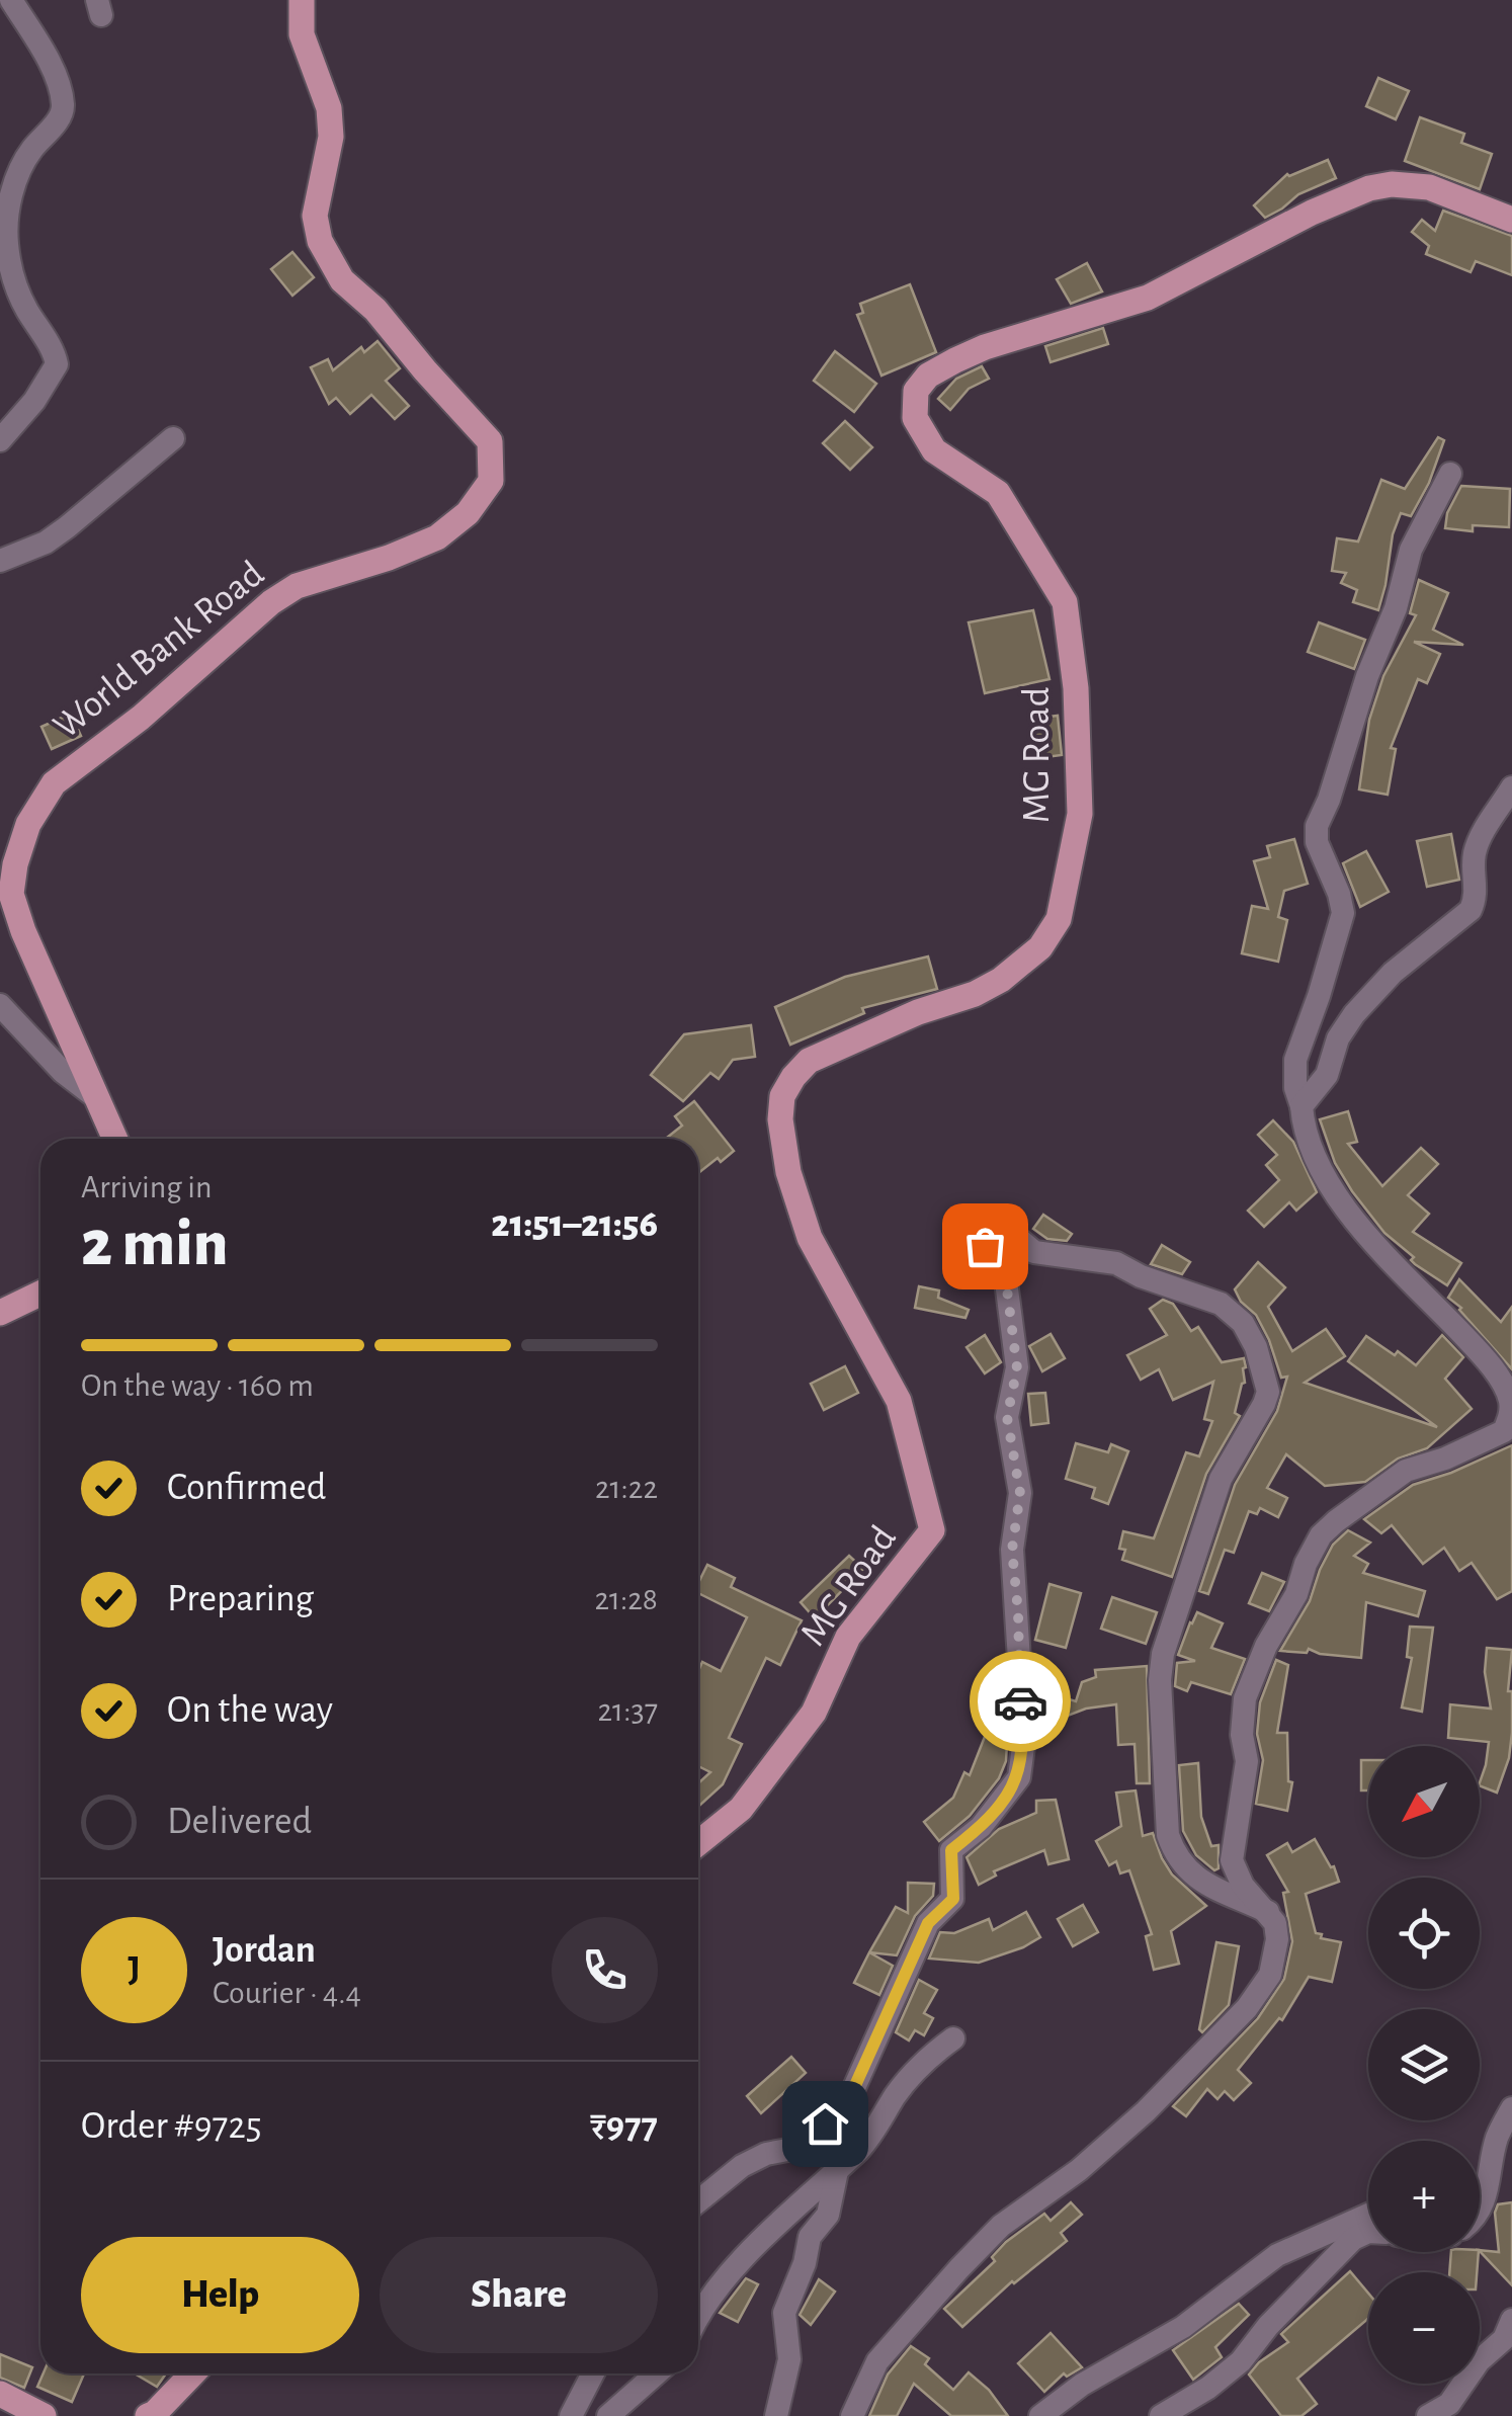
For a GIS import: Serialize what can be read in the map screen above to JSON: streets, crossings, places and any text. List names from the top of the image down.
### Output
{
  "streets": {
    "main road": ["World Bank Road", "MG Road"]
  },
  "north": "bottom left",
  "page": {
    "heading": ["2 min", "Arriving in", "21:51–21:56"],
    "panel": [
      "Jordan",
      "Courier · 4.4",
      "Order #9725",
      "₹977"
    ],
    "bar": "On the way · 160 m",
    "list": [
      ["Confirmed", "21:22"],
      ["Preparing", "21:28"],
      ["On the way", "21:37"],
      "Delivered"
    ],
    "map_buttons": ["+", "−"],
    "round": "J",
    "buttons": ["Help", "Share"]
  }
}
